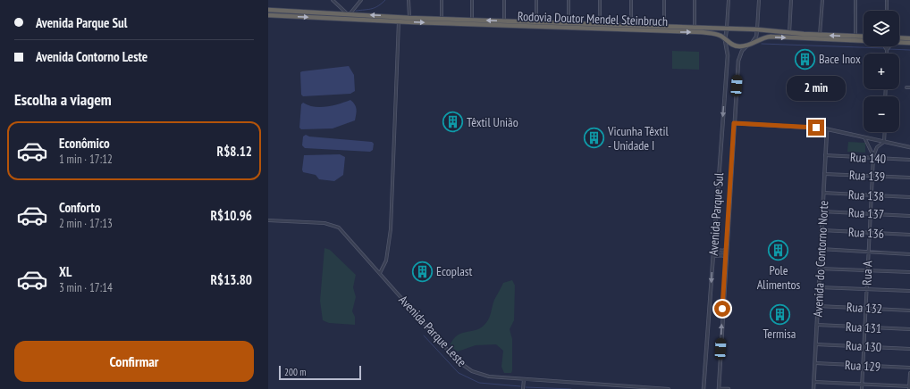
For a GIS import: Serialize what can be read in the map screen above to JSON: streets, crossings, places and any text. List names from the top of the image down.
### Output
{
  "streets": {
    "highway": ["Rodovia Doutor Mendel Steinbruch"],
    "street": [
      "Rua 140",
      "Rua 139",
      "Rua 138",
      "Rua 137",
      "Avenida Parque Sul",
      "Rua 136",
      "Avenida do Contorno Norte",
      "Rua A",
      "Rua 132",
      "Rua 131",
      "Avenida Parque Leste",
      "Rua 130",
      "Rua 129"
    ]
  },
  "crossings": [
    ["Rodovia Doutor Mendel Steinbruch", "Avenida Parque Sul"],
    ["Rua 140", "Avenida do Contorno Norte"],
    ["Rua 140", "Rua A"],
    ["Rua 139", "Avenida do Contorno Norte"],
    ["Rua 139", "Rua A"],
    ["Rua 138", "Avenida do Contorno Norte"],
    ["Rua 138", "Rua A"],
    ["Rua 137", "Avenida do Contorno Norte"],
    ["Rua 137", "Rua A"],
    ["Rua 136", "Avenida do Contorno Norte"],
    ["Rua 136", "Rua A"],
    ["Avenida do Contorno Norte", "Rua 132"],
    ["Avenida do Contorno Norte", "Rua 131"],
    ["Avenida do Contorno Norte", "Rua 130"],
    ["Avenida do Contorno Norte", "Rua 129"],
    ["Rua A", "Rua 132"],
    ["Rua A", "Rua 131"],
    ["Rua A", "Rua 130"],
    ["Rua A", "Rua 129"]
  ],
  "places": {
    "building": [
      "Bace Inox",
      "Têxtil União",
      "Vicunha Têxtil - Unidade I",
      "Pole Alimentos",
      "Ecoplast",
      "Termisa"
    ]
  },
  "scale_bar": "200 m",
  "page": {
    "banner": ["Avenida Parque Sul", "Avenida Contorno Leste"],
    "map_buttons": ["+", "−"],
    "bubble": "2 min",
    "heading": "Escolha a viagem",
    "list": [
      {
        "name": "Econômico",
        "note": "1 min · 17:12",
        "value": "R$8.12"
      },
      {
        "name": "Conforto",
        "note": "2 min · 17:13",
        "value": "R$10.96"
      },
      {
        "name": "XL",
        "note": "3 min · 17:14",
        "value": "R$13.80"
      }
    ],
    "buttons": "Confirmar",
    "scale": "200 m"
  }
}
